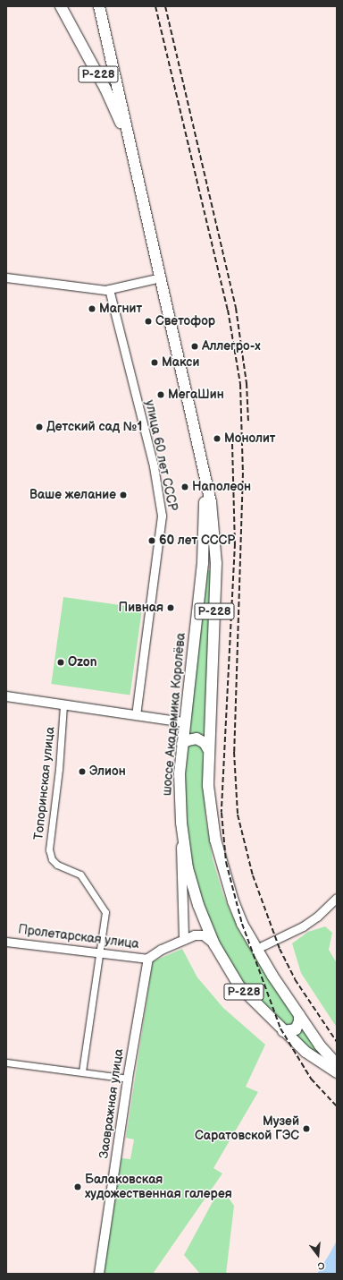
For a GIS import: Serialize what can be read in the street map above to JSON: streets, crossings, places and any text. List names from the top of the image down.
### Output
{
  "streets": {
    "highway": ["Р-228", "шоссе Академика Королёва"],
    "main road": ["Заовражная улица"],
    "street": ["улица 60 лет СССР", "Топоринская улица", "Пролетарская улица"]
  },
  "crossings": [
    ["Топоринская улица", "Пролетарская улица"],
    ["Пролетарская улица", "Заовражная улица"]
  ],
  "places": [
    "Магнит",
    "Светофор",
    "Аллегро-х",
    "Макси",
    "МегаШин",
    "Детский сад №1",
    "Монолит",
    "Наполеон",
    "Ваше желание",
    "60 лет СССР",
    "Пивная",
    "Ozon",
    "Элион",
    "Музей Саратовской ГЭС",
    "Балаковская художественная галерея"
  ],
  "north": "bottom"
}
